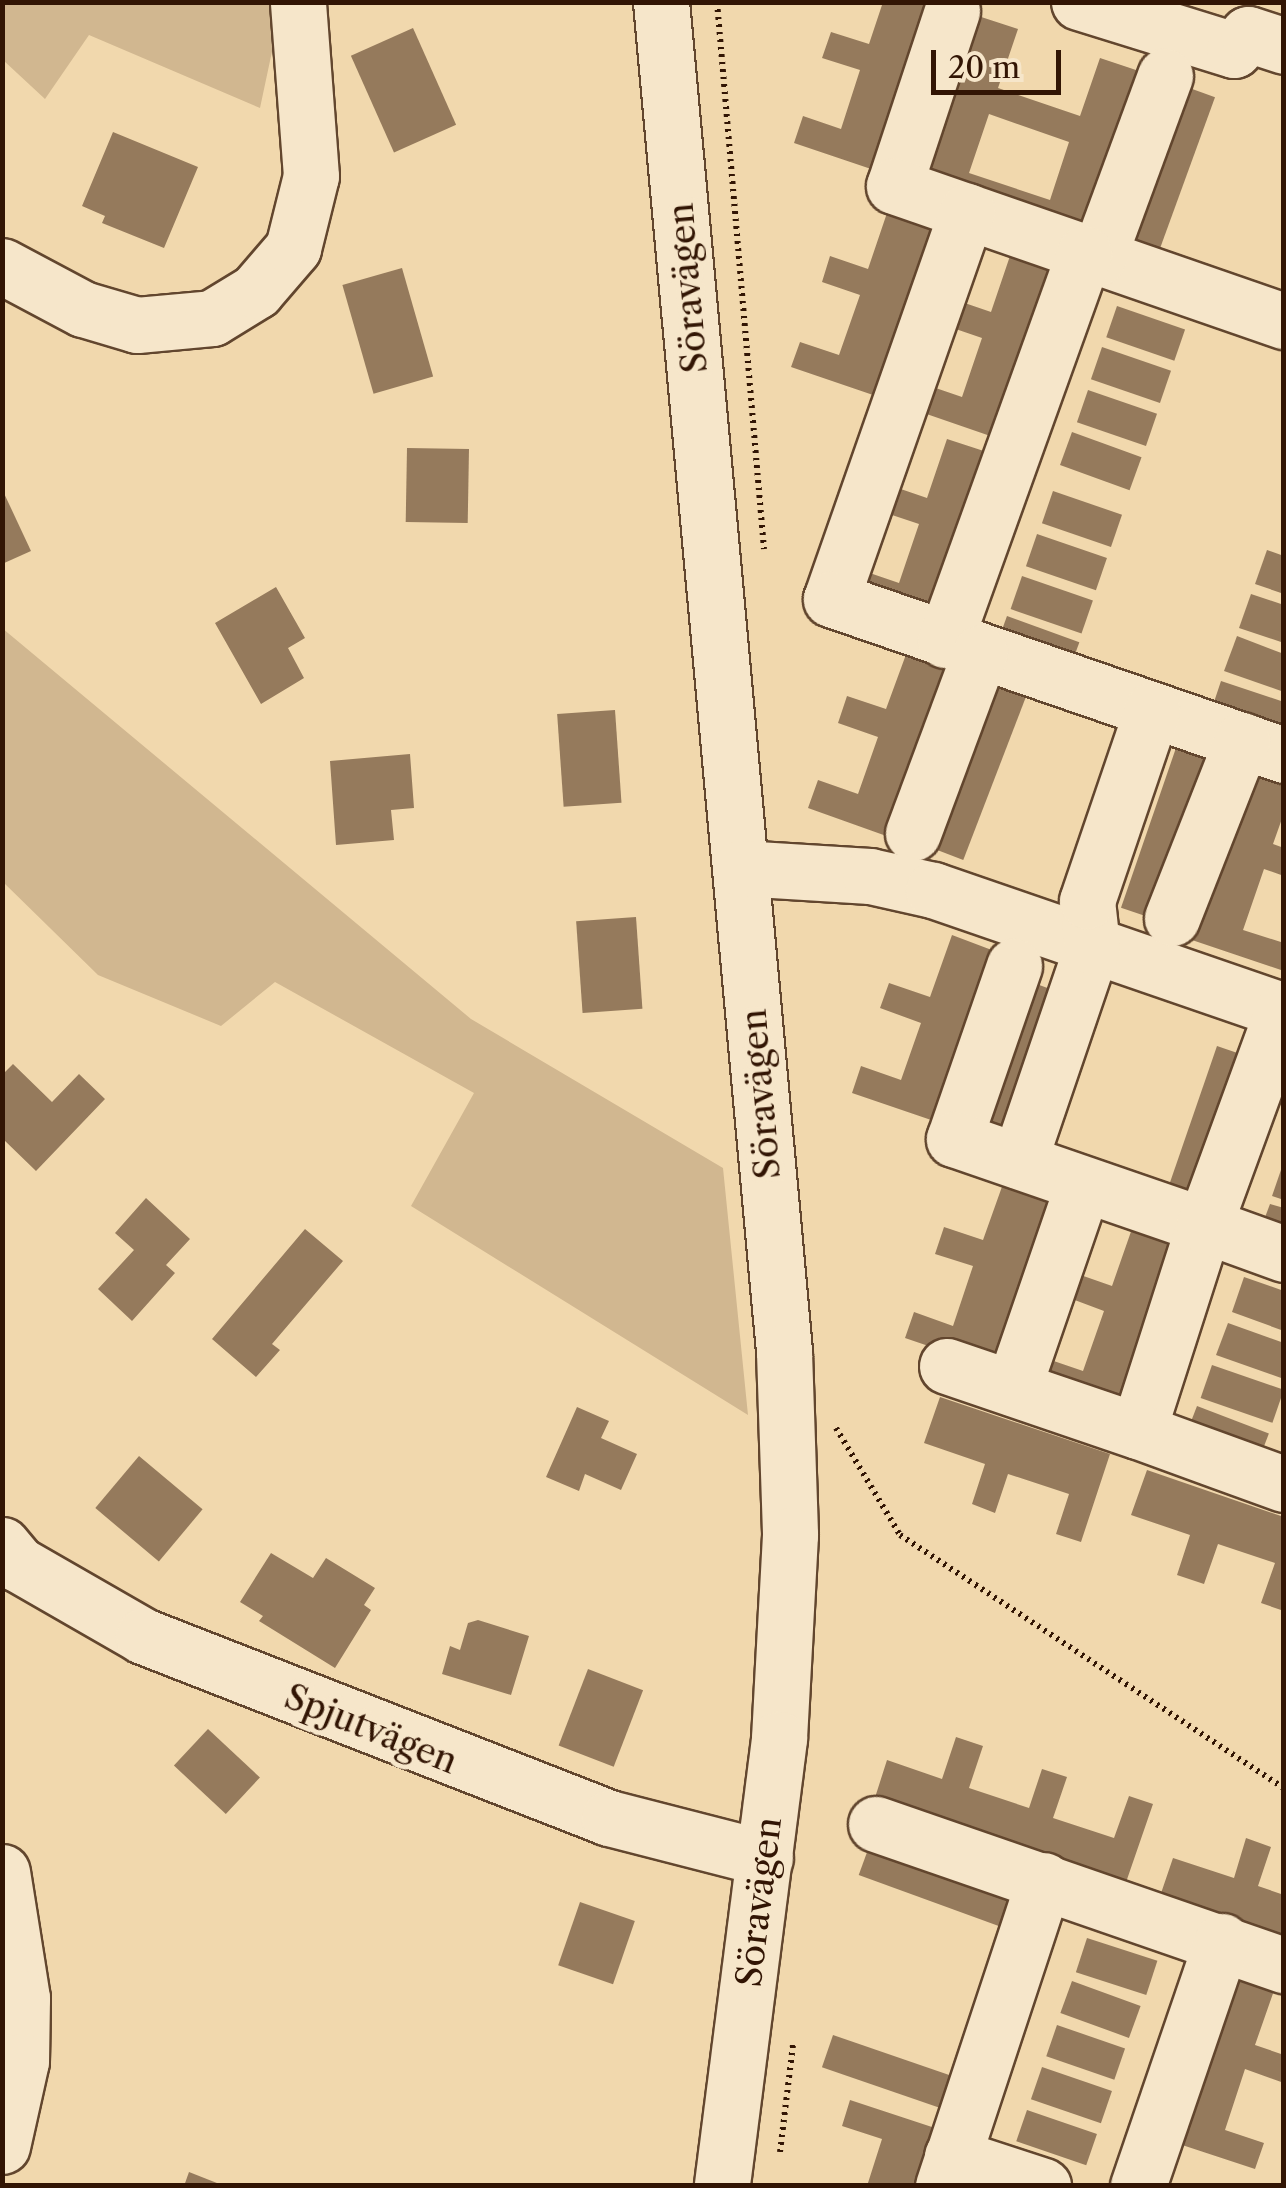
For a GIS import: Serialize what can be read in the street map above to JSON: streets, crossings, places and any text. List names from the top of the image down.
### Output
{
  "streets": {
    "street": ["Söravägen", "Spjutvägen"]
  },
  "crossings": [
    ["Söravägen", "Spjutvägen"]
  ],
  "scale_bar": "20 m"
}
